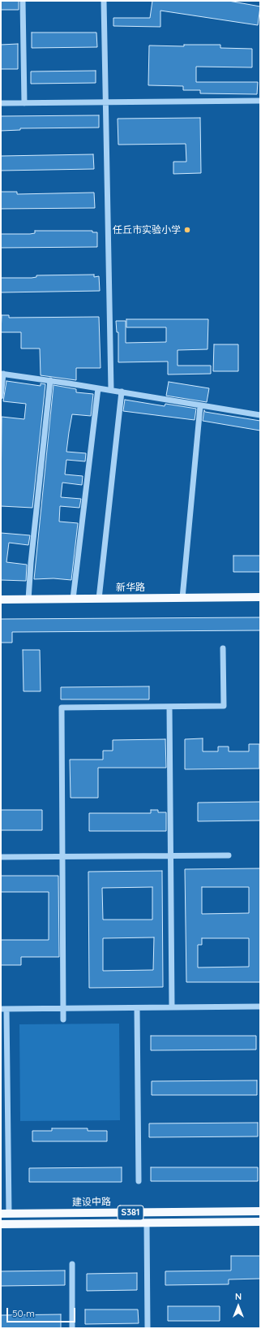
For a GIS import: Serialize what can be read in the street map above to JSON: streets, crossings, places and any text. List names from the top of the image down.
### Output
{
  "streets": {
    "main road": ["新华路", "建设中路", "S381"]
  },
  "places": ["任丘市实验小学"],
  "scale_bar": "50 m",
  "north": "top"
}
